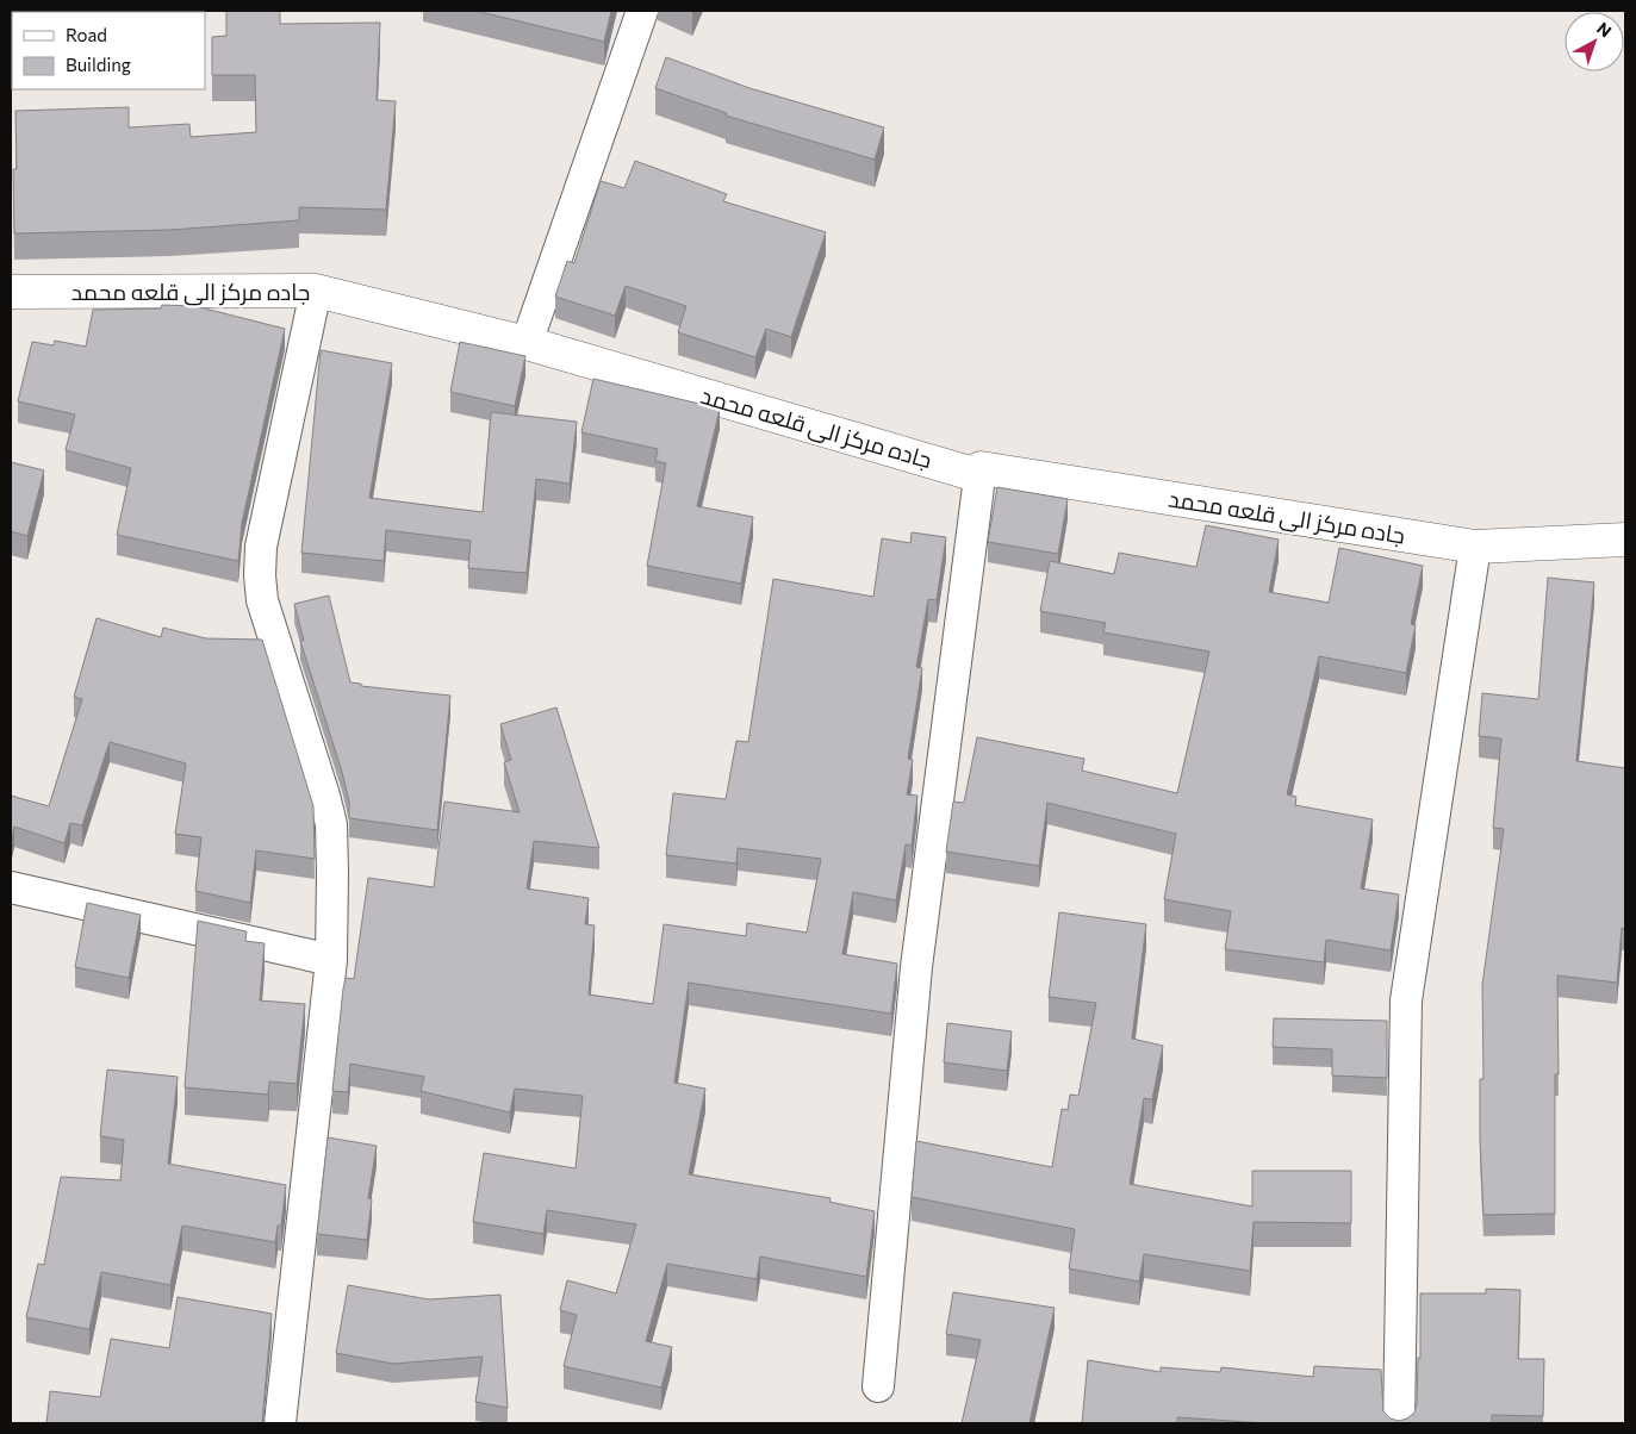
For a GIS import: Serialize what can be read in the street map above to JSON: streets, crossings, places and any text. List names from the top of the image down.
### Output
{
  "streets": {
    "street": ["جاده مرکز الی قلعه محمد"]
  },
  "legend": ["Road", "Building"],
  "north": "top right"
}
